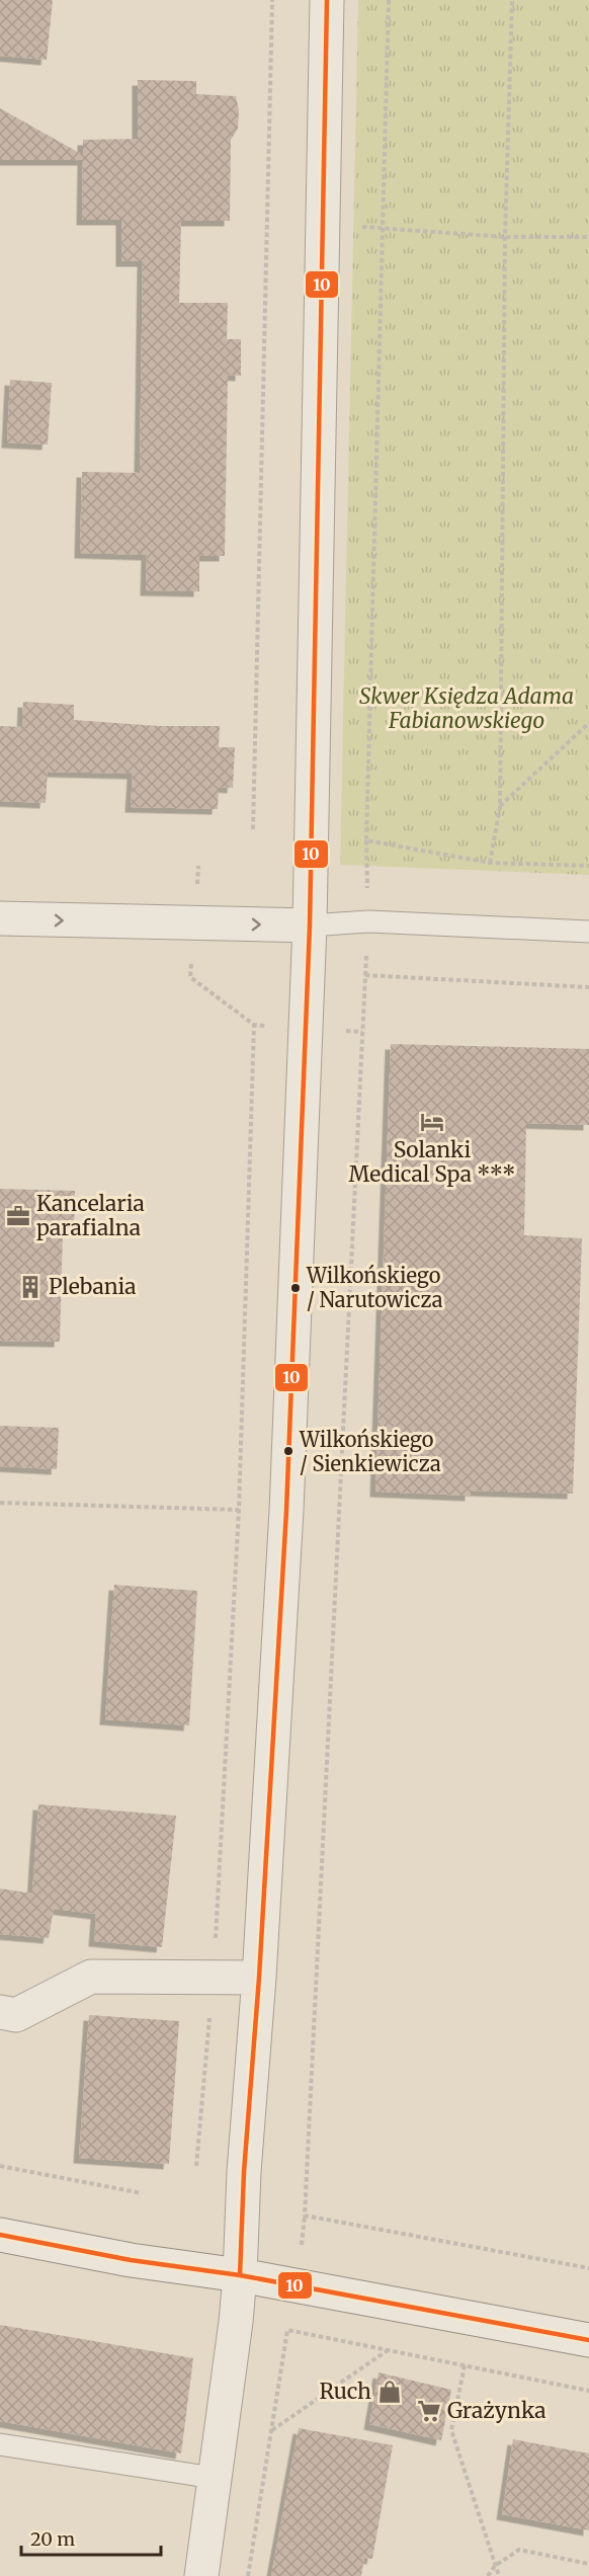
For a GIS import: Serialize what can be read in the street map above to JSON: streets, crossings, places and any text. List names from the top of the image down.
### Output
{
  "parks": ["Skwer Księdza Adama Fabianowskiego"],
  "places": {
    "hotel": ["Solanki Medical Spa ***"],
    "office": ["Kancelaria parafialna"],
    "building": ["Plebania"],
    "other": ["Wilkońskiego / Narutowicza", "Wilkońskiego / Sienkiewicza"],
    "shop": ["Ruch"],
    "supermarket": ["Grażynka"]
  },
  "lines": ["transit line 10"],
  "scale_bar": "20 m"
}
